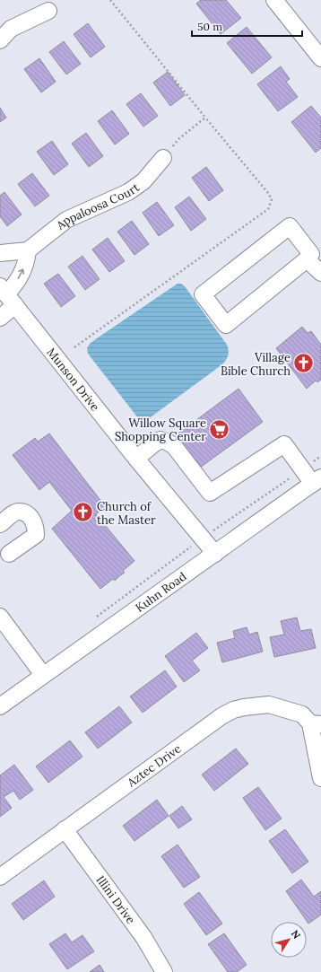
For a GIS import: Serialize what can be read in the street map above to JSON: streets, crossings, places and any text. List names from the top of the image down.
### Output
{
  "streets": {
    "street": [
      "Appaloosa Court",
      "Munson Drive",
      "Kuhn Road",
      "Aztec Drive",
      "Illini Drive"
    ]
  },
  "crossings": [
    ["Munson Drive", "Kuhn Road"],
    ["Aztec Drive", "Illini Drive"]
  ],
  "places": {
    "church": ["Village Bible Church", "Church of the Master"],
    "supermarket": ["Willow Square Shopping Center"]
  },
  "scale_bar": "50 m",
  "north": "top right"
}
